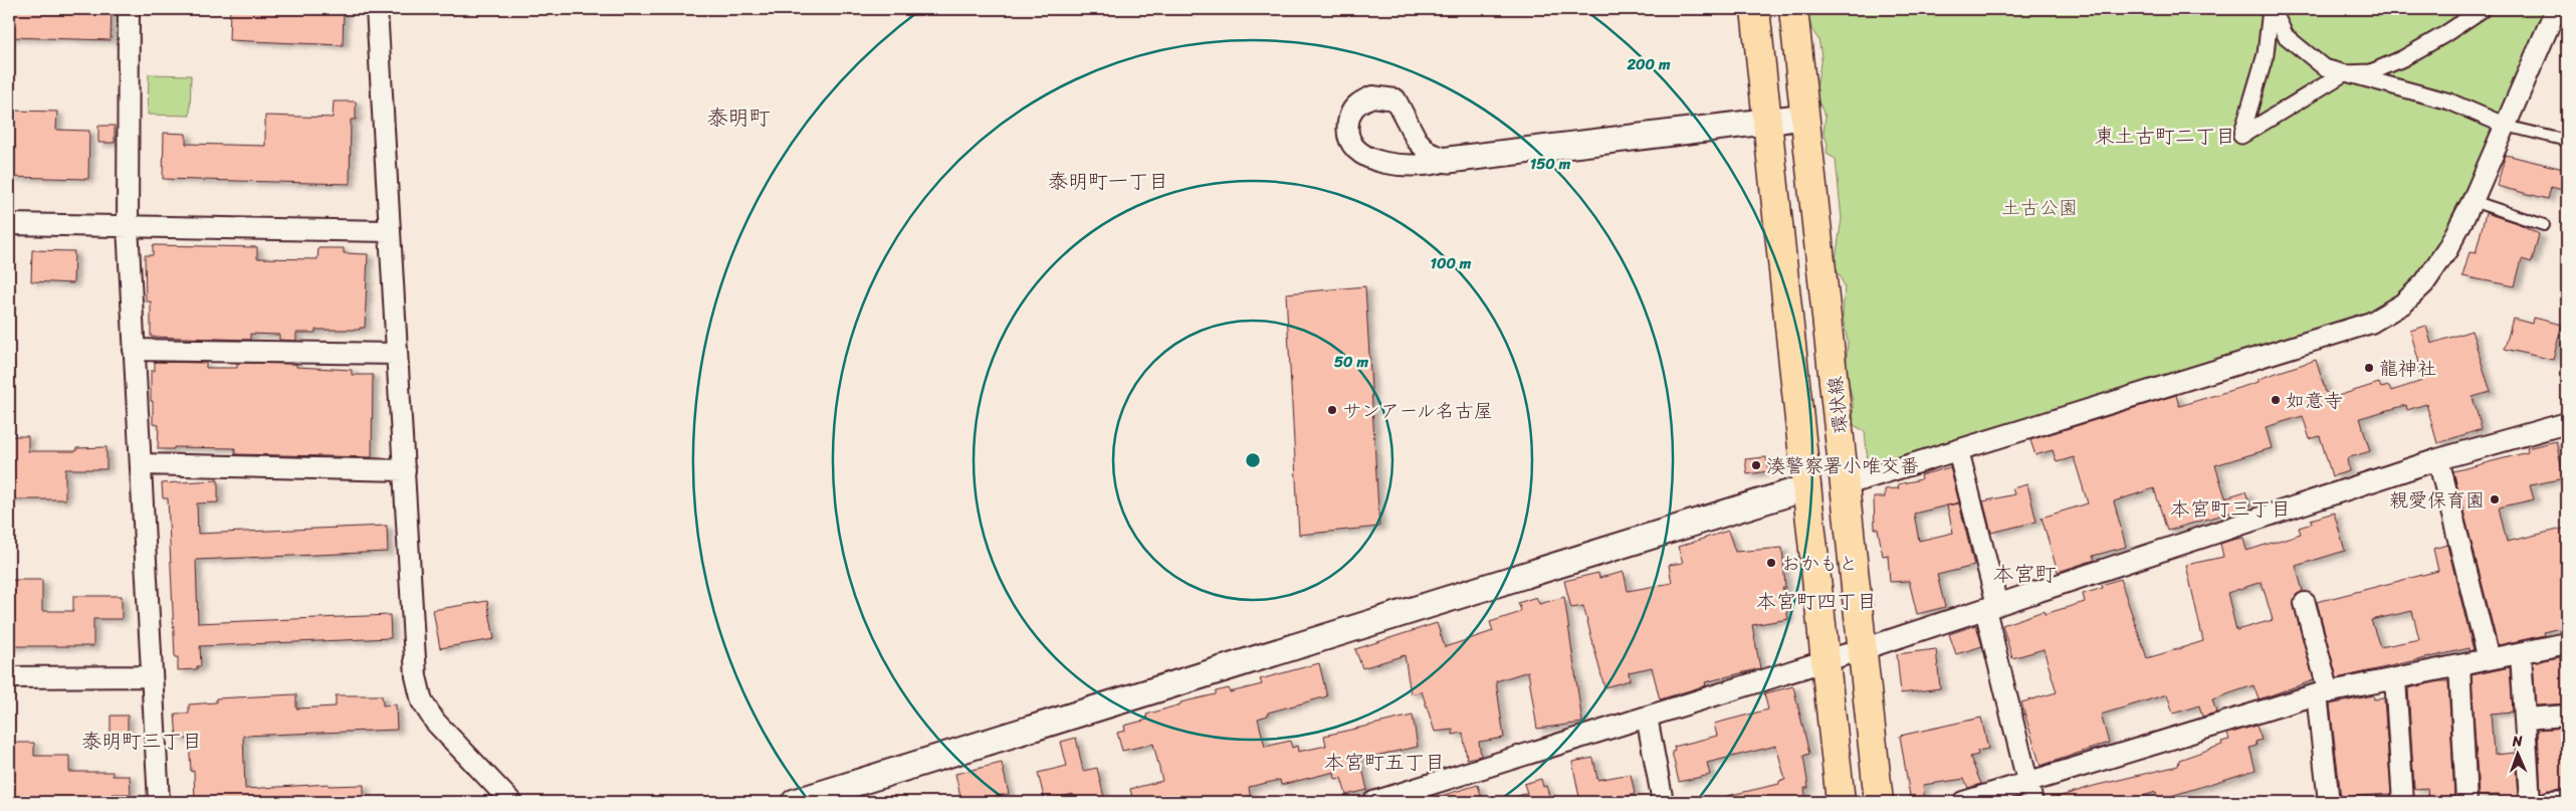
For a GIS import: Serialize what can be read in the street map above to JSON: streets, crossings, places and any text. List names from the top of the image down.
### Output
{
  "streets": {
    "main road": ["環状線"]
  },
  "districts": [
    "泰明町",
    "東土古町二丁目",
    "泰明町一丁目",
    "本宮町三丁目",
    "本宮町",
    "本宮町四丁目",
    "泰明町三丁目",
    "本宮町五丁目"
  ],
  "parks": ["土古公園"],
  "places": [
    "龍神社",
    "如意寺",
    "サンアール名古屋",
    "湊警察署小唯交番",
    "親愛保育園",
    "おかもと"
  ],
  "north": "top",
  "rings": [
    "200 m",
    "150 m",
    "100 m",
    "50 m"
  ]
}
